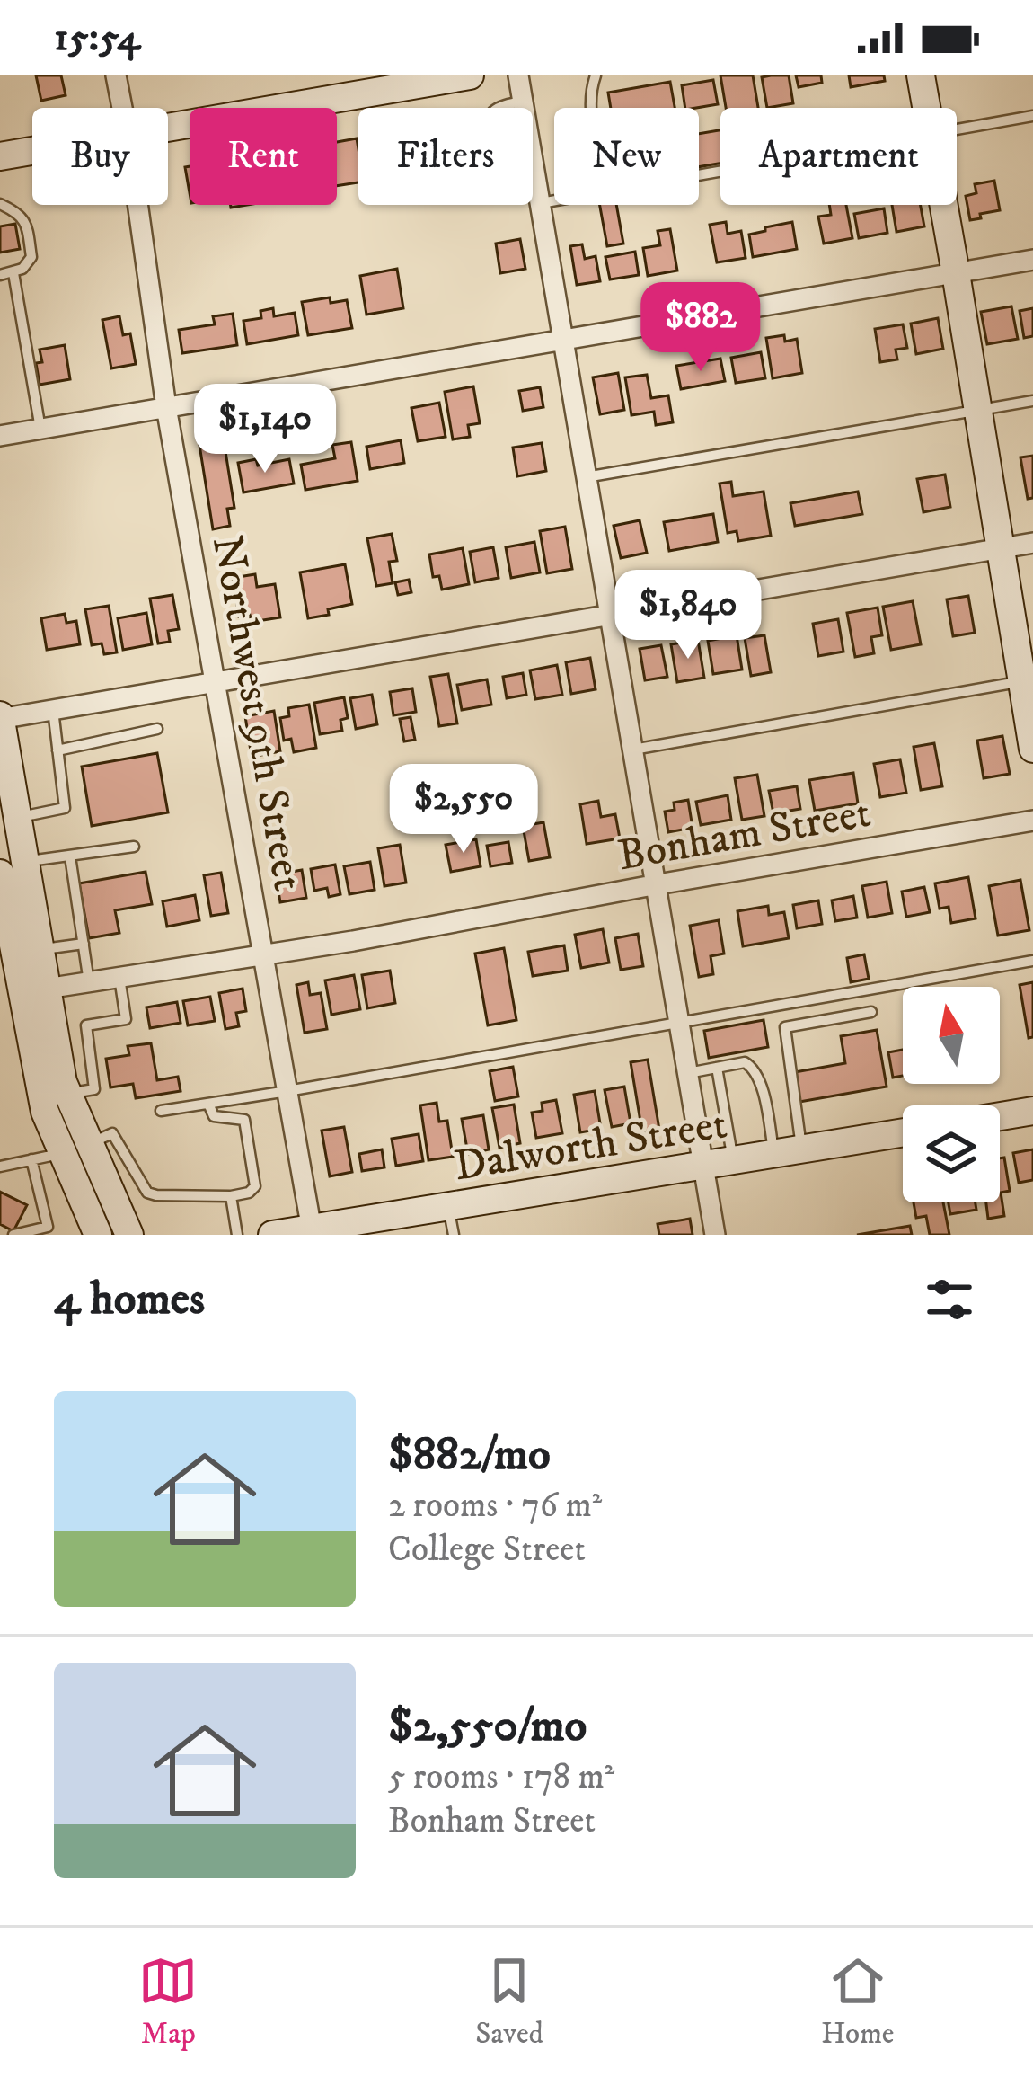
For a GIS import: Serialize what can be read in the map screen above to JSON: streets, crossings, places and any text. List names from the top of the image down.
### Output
{
  "streets": {
    "street": ["Northwest 9th Street", "Bonham Street", "Dalworth Street"]
  },
  "crossings": [
    ["Northwest 9th Street", "Bonham Street"],
    ["Northwest 9th Street", "Dalworth Street"]
  ],
  "north": "top",
  "page": {
    "status": "15:54",
    "chip": [
      "Buy",
      "Rent",
      "Filters",
      "New",
      "Apartment"
    ],
    "price": [
      "$882",
      "$1,140",
      "$1,840",
      "$2,550"
    ],
    "heading": "4 homes",
    "list": [
      {
        "name": "$882/mo",
        "note": "2 rooms · 76 m² · College Street"
      },
      {
        "name": "$2,550/mo",
        "note": "5 rooms · 178 m² · Bonham Street"
      }
    ],
    "tabs": ["Map", "Saved", "Home"]
  }
}
